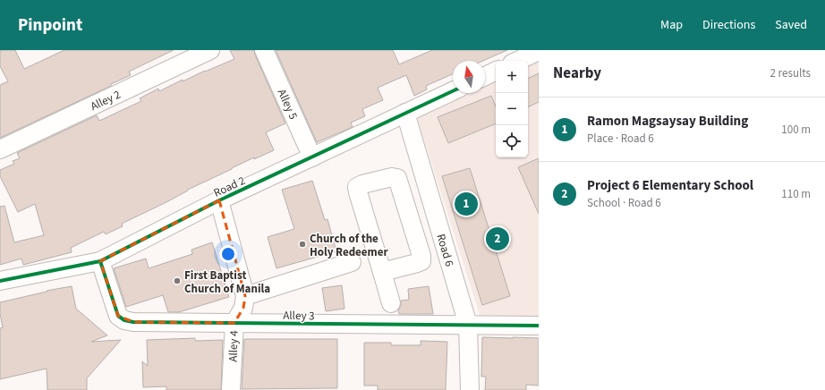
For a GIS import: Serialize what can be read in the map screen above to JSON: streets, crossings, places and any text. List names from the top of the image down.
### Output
{
  "streets": {
    "street": [
      "Alley 2",
      "Alley 5",
      "Road 2",
      "Road 6",
      "Alley 3",
      "Alley 4"
    ]
  },
  "crossings": [
    ["Alley 5", "Road 2"],
    ["Road 2", "Road 6"],
    ["Road 2", "Alley 3"],
    ["Road 6", "Alley 3"],
    ["Alley 3", "Alley 4"]
  ],
  "places": ["Church of the Holy Redeemer", "First Baptist Church of Manila"],
  "north": "top",
  "page": {
    "header": "Pinpoint",
    "nav": ["Map", "Directions", "Saved"],
    "heading": ["Nearby", "2 results"],
    "map_buttons": ["+", "−"],
    "list": [
      {
        "mark": "1",
        "name": "Ramon Magsaysay Building",
        "note": "Place · Road 6",
        "value": "100 m"
      },
      {
        "mark": "2",
        "name": "Project 6 Elementary School",
        "note": "School · Road 6",
        "value": "110 m"
      }
    ],
    "pins": ["1", "2"]
  }
}
